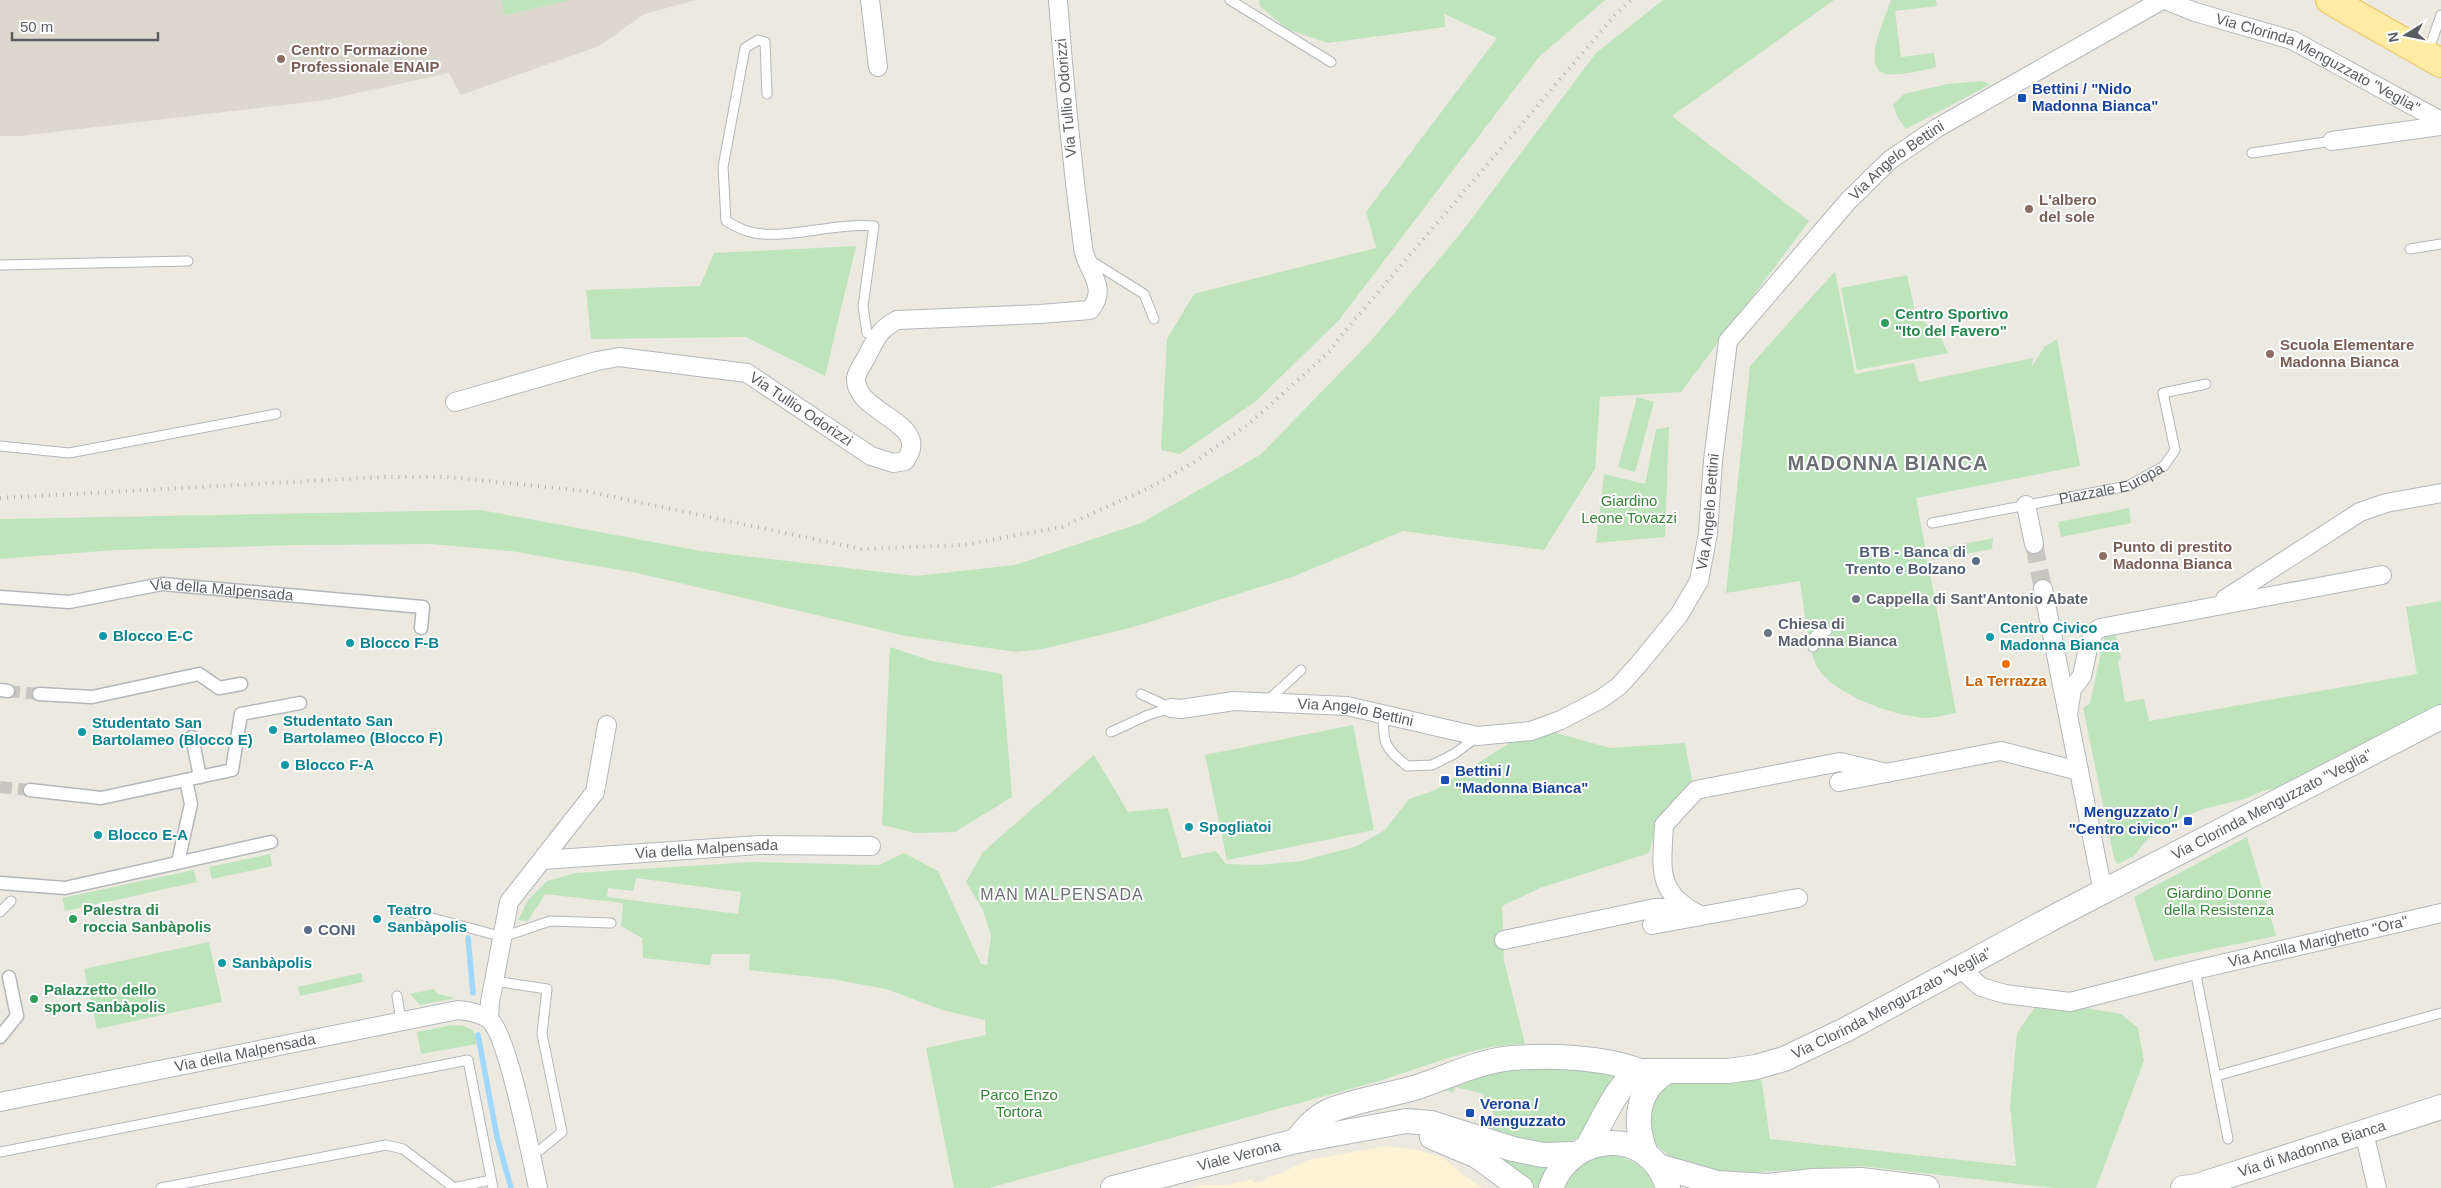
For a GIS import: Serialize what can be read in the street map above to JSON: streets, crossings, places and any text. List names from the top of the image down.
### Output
{
  "streets": {
    "main road": ["Via Clorinda Menguzzato \"Veglia\"", "Via di Madonna Bianca", "Viale Verona"],
    "street": [
      "Via Tullio Odorizzi",
      "Via Angelo Bettini",
      "Via della Malpensada",
      "Via Ancilla Marighetto \"Ora\""
    ],
    "lane": ["Piazzale Europa"]
  },
  "crossings": [
    ["Via Clorinda Menguzzato \"Veglia\"", "Via Angelo Bettini"],
    ["Via Clorinda Menguzzato \"Veglia\"", "Via Ancilla Marighetto \"Ora\""],
    ["Via Clorinda Menguzzato \"Veglia\"", "Viale Verona"]
  ],
  "districts": ["MADONNA BIANCA", "MAN MALPENSADA"],
  "parks": ["Giardino Leone Tovazzi", "Giardino Donne della Resistenza", "Parco Enzo Tortora"],
  "places": {
    "other": [
      "Centro Formazione Professionale ENAIP",
      "L'albero del sole",
      "Centro Sportivo \"Ito del Favero\"",
      "Scuola Elementare Madonna Bianca",
      "Punto di prestito Madonna Bianca",
      "BTB - Banca di Trento e Bolzano",
      "Cappella di Sant'Antonio Abate",
      "Chiesa di Madonna Bianca",
      "Blocco E-C",
      "Centro Civico Madonna Bianca",
      "Blocco F-B",
      "La Terrazza",
      "Studentato San Bartolameo (Blocco F)",
      "Studentato San Bartolameo (Blocco E)",
      "Blocco F-A",
      "Spogliatoi",
      "Blocco E-A",
      "Palestra di roccia Sanbàpolis",
      "Teatro Sanbàpolis",
      "CONI",
      "Sanbàpolis",
      "Palazzetto dello sport Sanbàpolis"
    ],
    "transit": [
      "Bettini / \"Nido Madonna Bianca\"",
      "Bettini / \"Madonna Bianca\"",
      "Menguzzato / \"Centro civico\"",
      "Verona / Menguzzato"
    ]
  },
  "scale_bar": "50 m",
  "north": "left"
}
